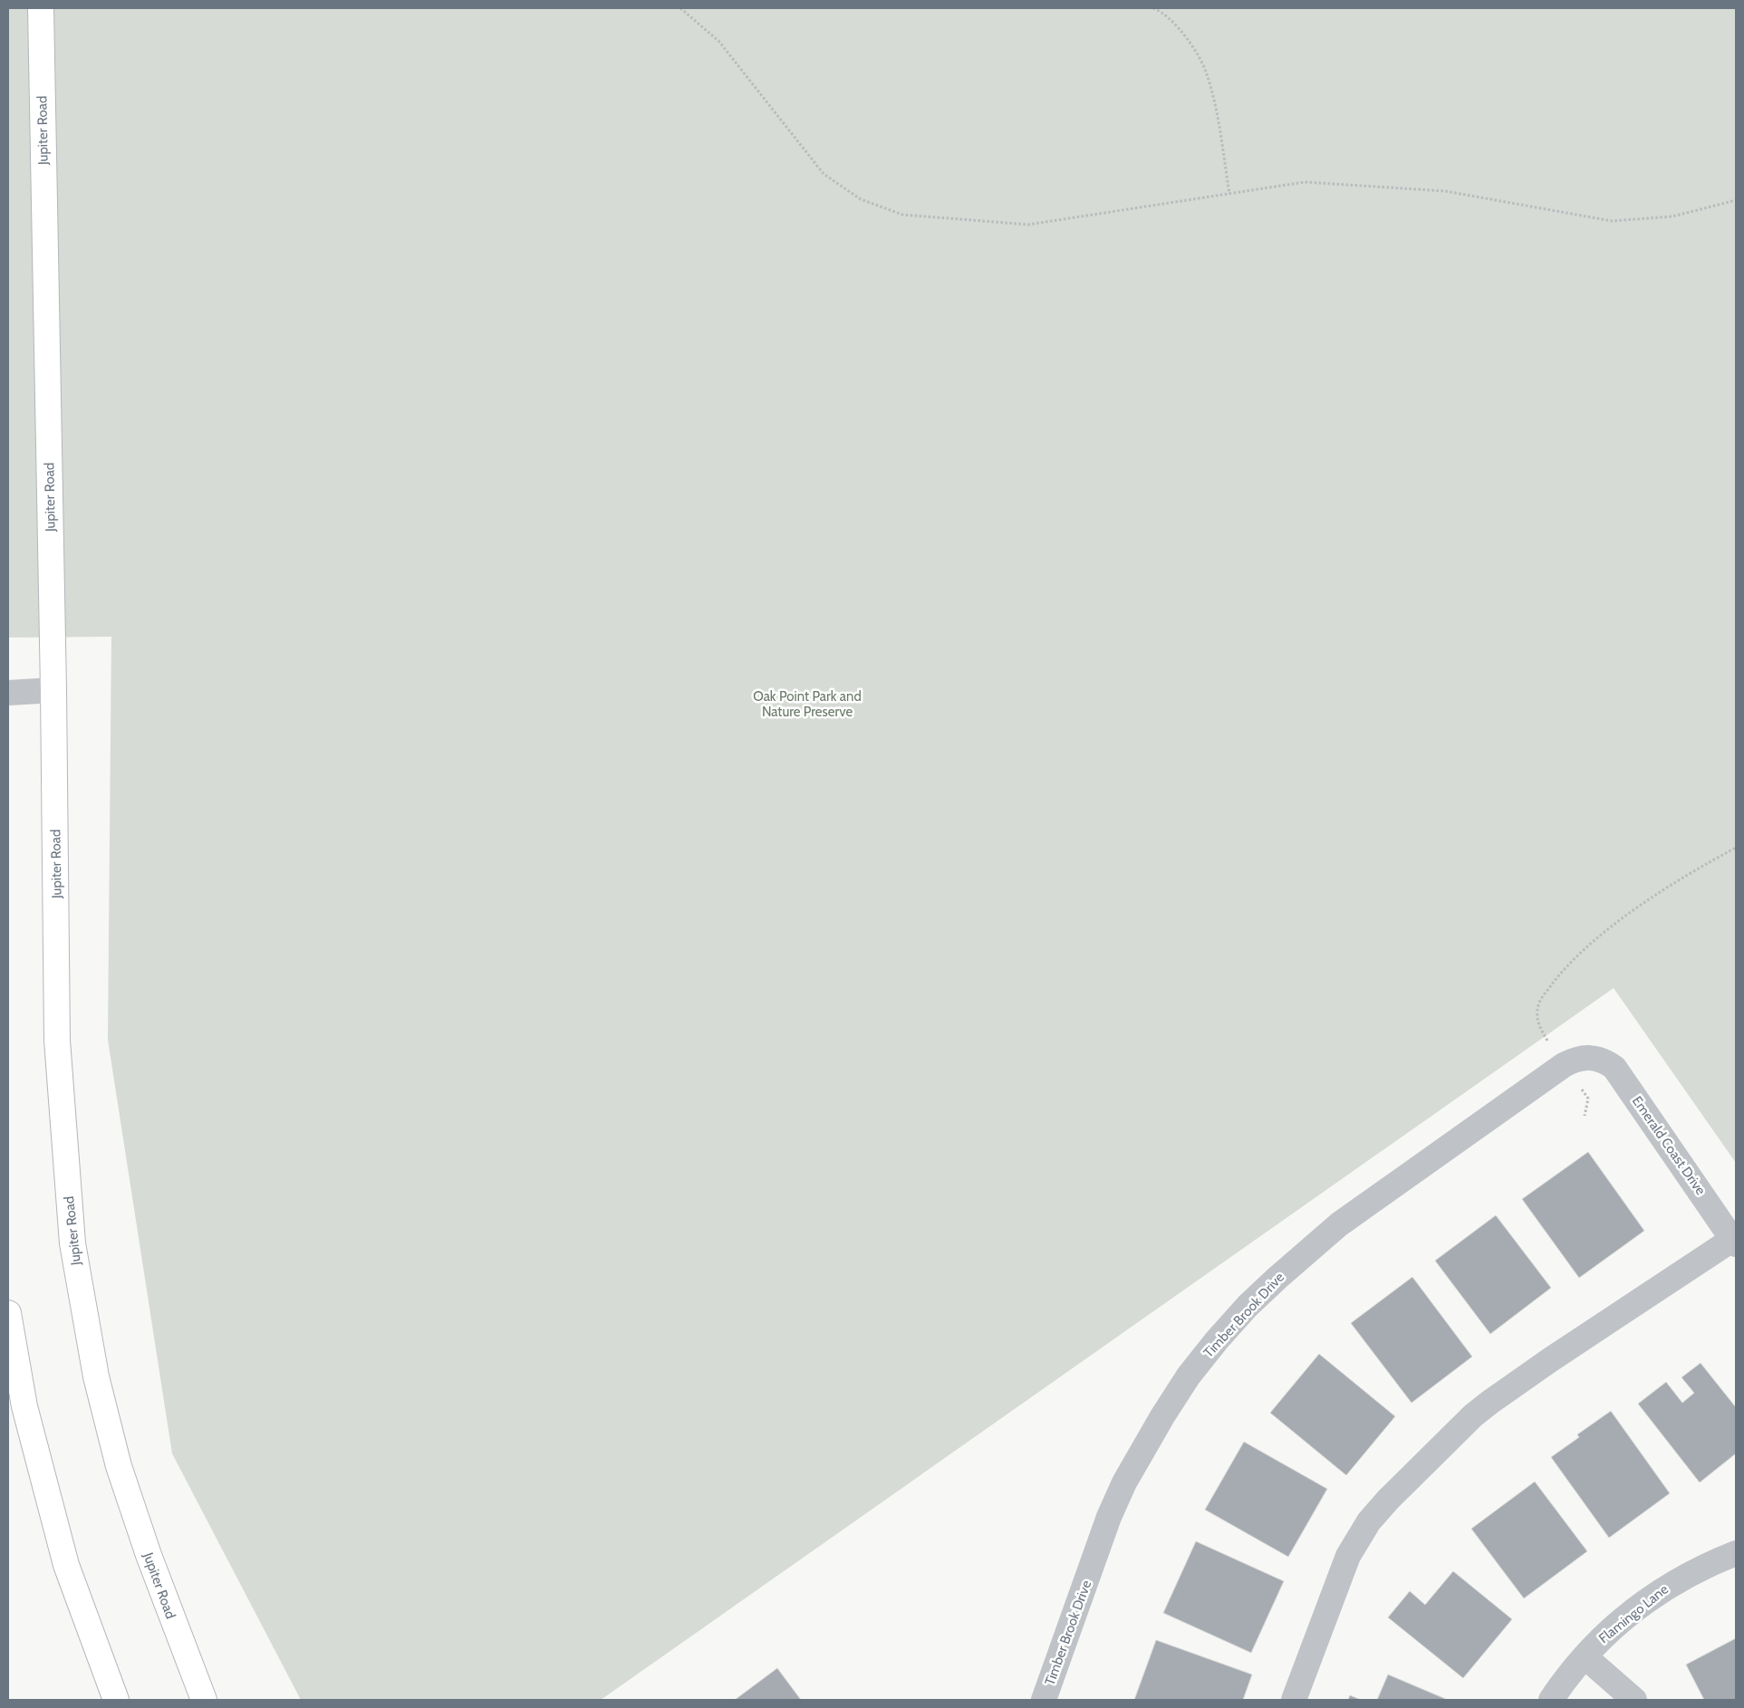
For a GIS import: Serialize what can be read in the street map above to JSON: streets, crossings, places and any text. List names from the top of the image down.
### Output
{
  "streets": {
    "main road": ["Jupiter Road"],
    "street": ["Emerald Coast Drive", "Timber Brook Drive", "Flamingo Lane"]
  },
  "crossings": [
    ["Emerald Coast Drive", "Timber Brook Drive"]
  ],
  "parks": ["Oak Point Park and Nature Preserve"]
}
